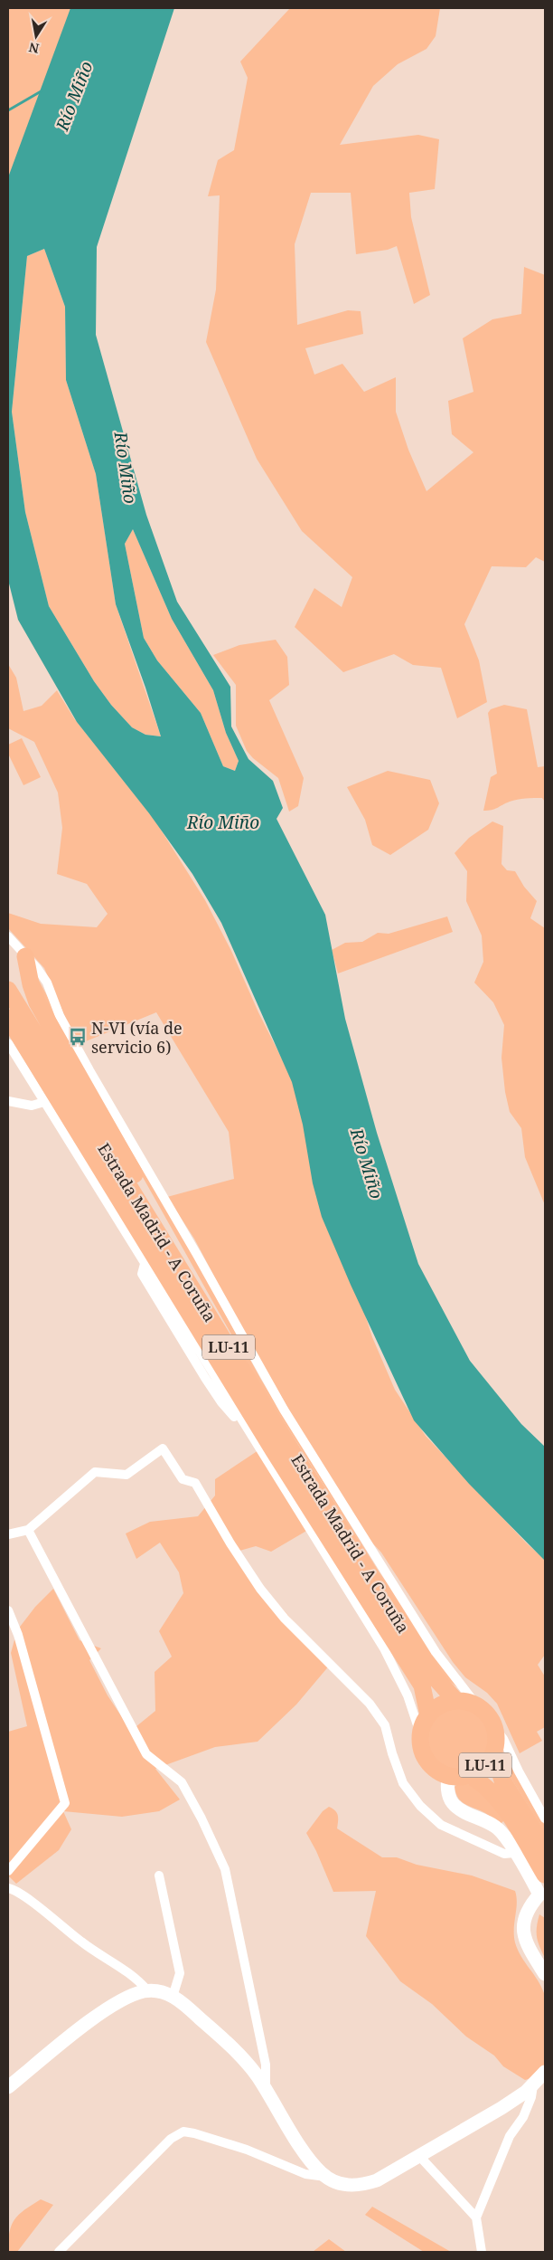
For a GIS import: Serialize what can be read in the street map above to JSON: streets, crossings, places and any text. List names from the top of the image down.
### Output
{
  "streets": {
    "highway": ["Estrada Madrid - A Coruña", "LU-11"]
  },
  "crossings": [
    ["Estrada Madrid - A Coruña", "LU-11"]
  ],
  "water": ["Río Miño"],
  "places": {
    "bus stop": ["N-VI (vía de servicio 6)"]
  },
  "north": "bottom"
}
